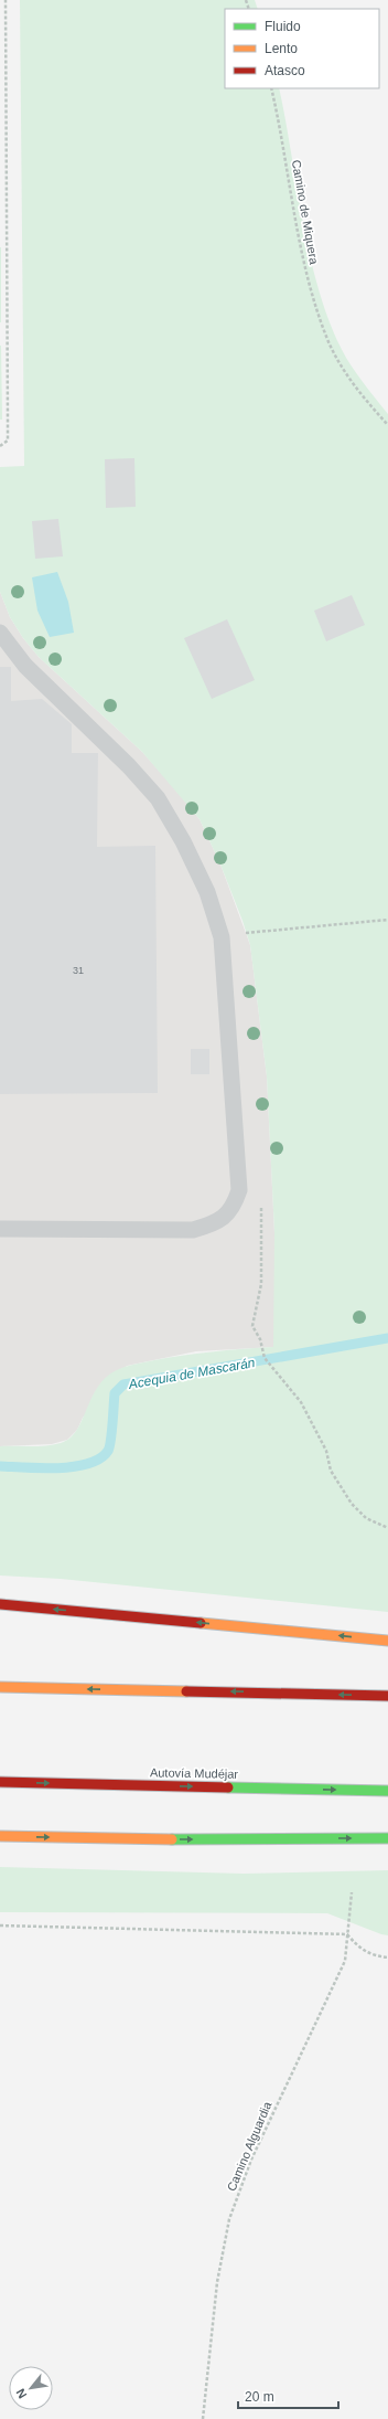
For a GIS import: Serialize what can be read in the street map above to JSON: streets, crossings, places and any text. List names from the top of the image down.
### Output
{
  "streets": {
    "highway": ["Autovía Mudéjar"],
    "path": ["Camino de Miquera", "Camino Alguardia"]
  },
  "water": ["Acequia de Mascarán"],
  "house_numbers": ["31"],
  "legend": ["Fluido", "Lento", "Atasco"],
  "scale_bar": "20 m",
  "north": "bottom left"
}
